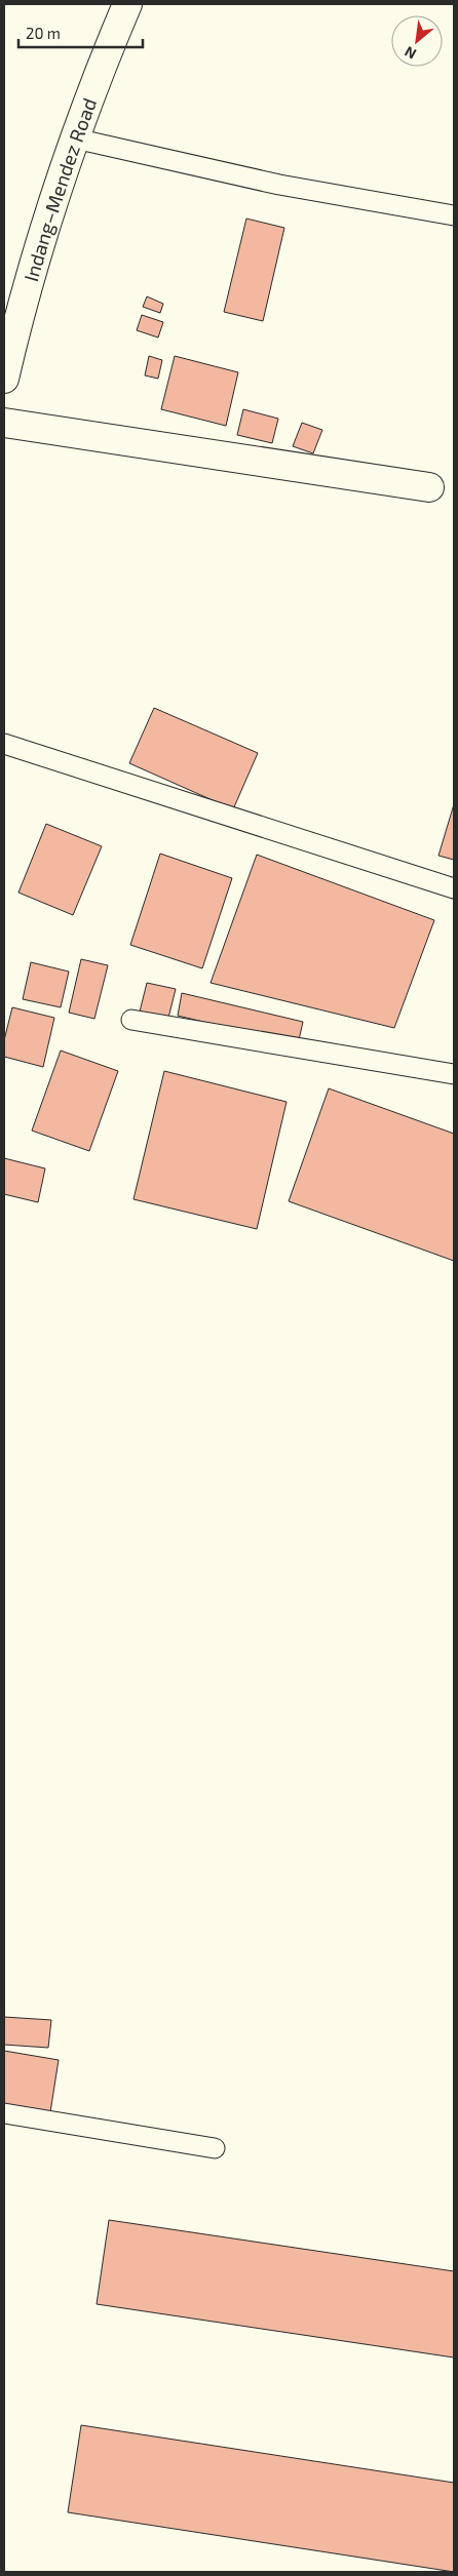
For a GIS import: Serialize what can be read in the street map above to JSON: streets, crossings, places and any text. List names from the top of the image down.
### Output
{
  "streets": {
    "street": ["Indang–Mendez Road"]
  },
  "scale_bar": "20 m",
  "north": "bottom left"
}
